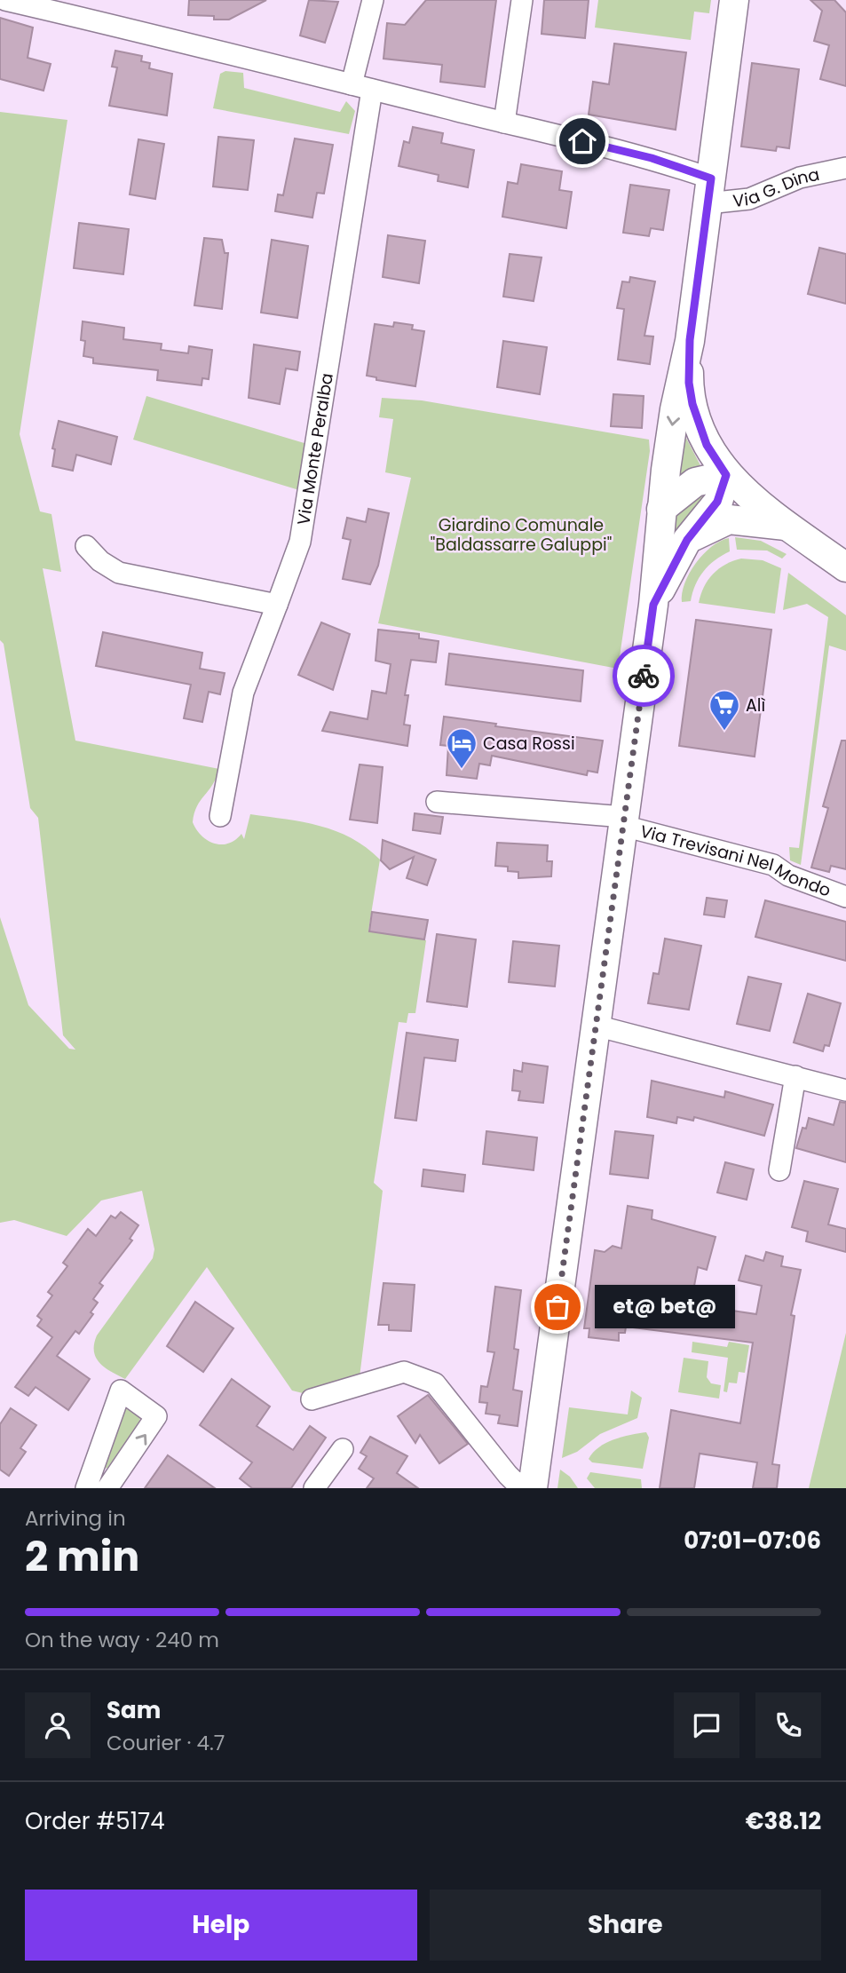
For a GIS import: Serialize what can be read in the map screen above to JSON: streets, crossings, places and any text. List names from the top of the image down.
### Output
{
  "streets": {
    "street": ["Via G. Dina", "Via Monte Peralba", "Via Trevisani Nel Mondo"]
  },
  "parks": ["Giardino Comunale \"Baldassarre Galuppi\""],
  "places": {
    "supermarket": ["Alì"],
    "hotel": ["Casa Rossi"],
    "other": ["et@ bet@"]
  },
  "page": {
    "bubble": "et@ bet@",
    "heading": ["2 min", "Arriving in", "07:01–07:06"],
    "panel": [
      "Sam",
      "Courier · 4.7",
      "Order #5174",
      "€38.12"
    ],
    "bar": "On the way · 240 m",
    "buttons": ["Help", "Share"]
  }
}
